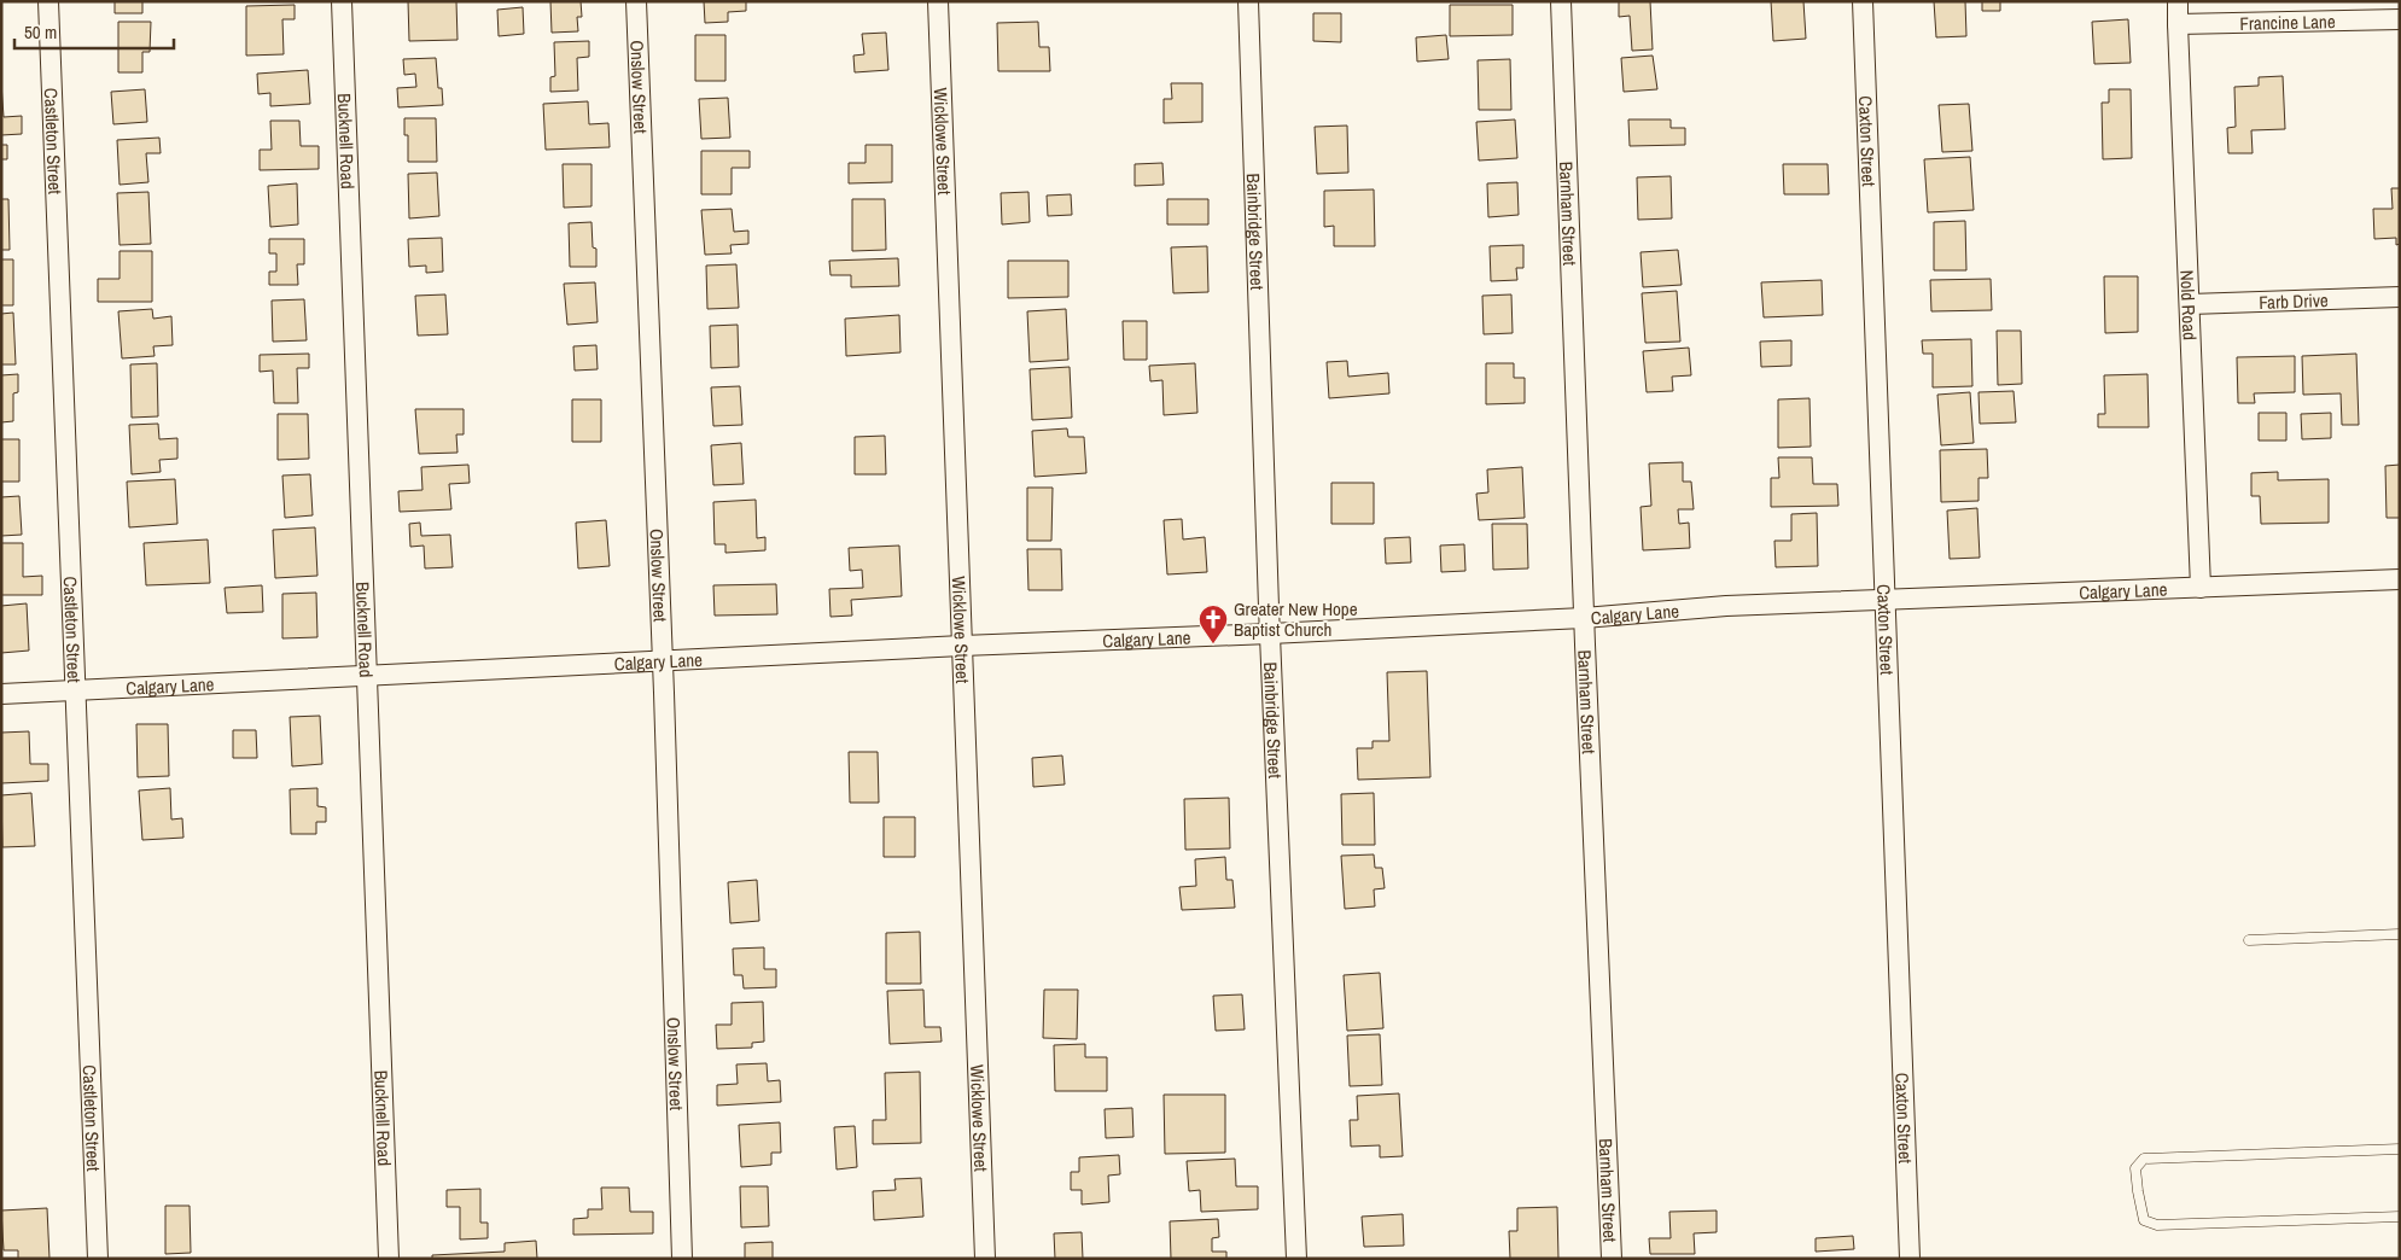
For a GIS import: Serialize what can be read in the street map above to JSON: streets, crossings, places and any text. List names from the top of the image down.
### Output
{
  "streets": {
    "street": [
      "Francine Lane",
      "Onslow Street",
      "Castleton Street",
      "Bucknell Road",
      "Wicklowe Street",
      "Caxton Street",
      "Barnham Street",
      "Bainbridge Street",
      "Farb Drive",
      "Nold Road",
      "Calgary Lane"
    ]
  },
  "crossings": [
    ["Francine Lane", "Nold Road"],
    ["Onslow Street", "Calgary Lane"],
    ["Castleton Street", "Calgary Lane"],
    ["Bucknell Road", "Calgary Lane"],
    ["Wicklowe Street", "Calgary Lane"],
    ["Caxton Street", "Calgary Lane"],
    ["Barnham Street", "Calgary Lane"],
    ["Bainbridge Street", "Calgary Lane"],
    ["Farb Drive", "Nold Road"],
    ["Nold Road", "Calgary Lane"]
  ],
  "places": {
    "church": ["Greater New Hope Baptist Church"]
  },
  "scale_bar": "50 m"
}
